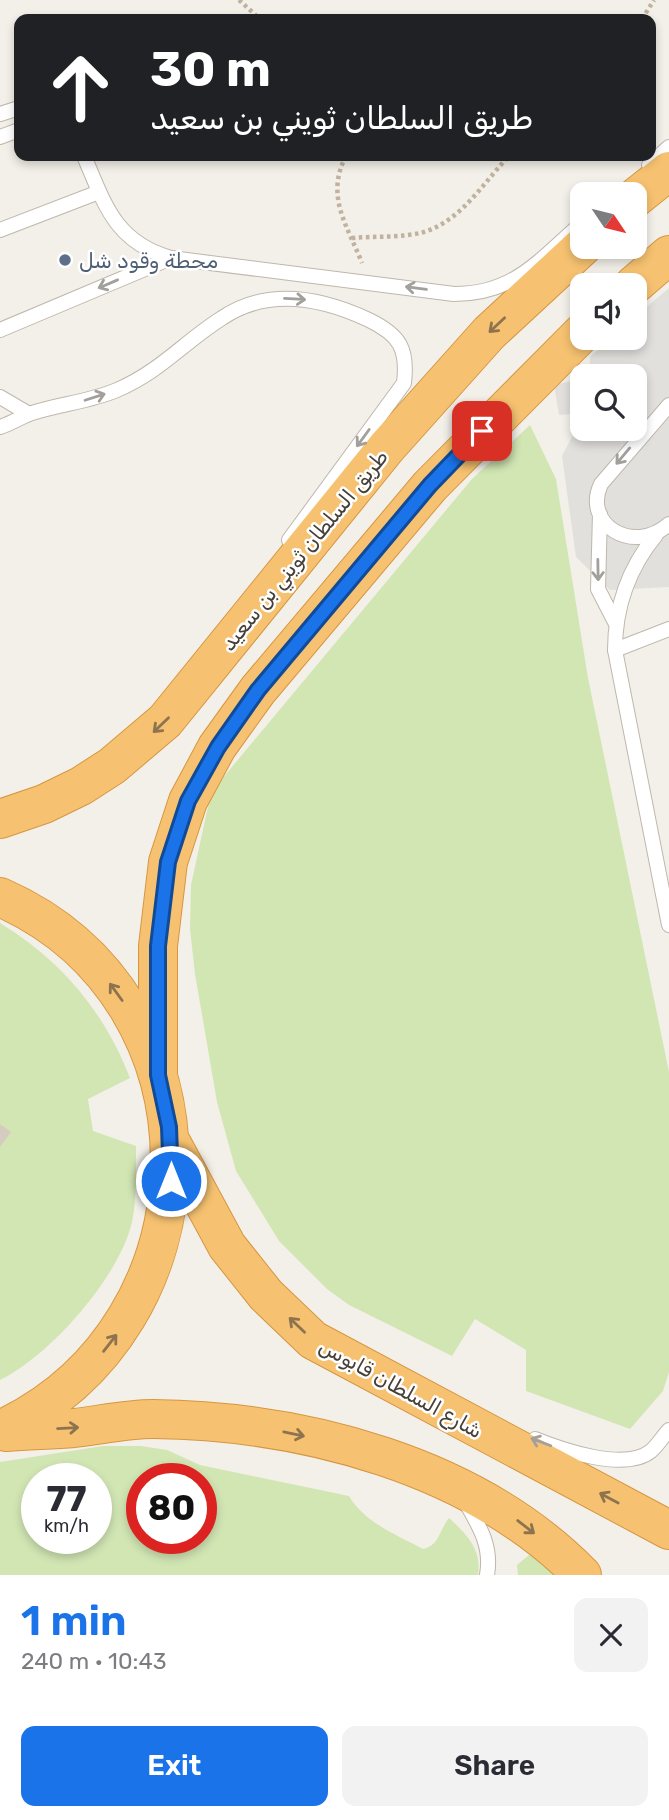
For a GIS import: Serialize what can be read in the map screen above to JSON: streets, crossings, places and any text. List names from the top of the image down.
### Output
{
  "streets": {
    "highway": ["طريق السلطان ثويني بن سعيد", "شارع السلطان قابوس"]
  },
  "one_way": ["شارع السلطان قابوس"],
  "places": ["محطة وقود شل"],
  "north": "bottom right",
  "page": {
    "turn": ["30 m", "طريق السلطان ثويني بن سعيد"],
    "speed": "77 km/h",
    "limit": "80",
    "heading": ["1 min", "240 m · 10:43"],
    "buttons": ["Exit", "Share"]
  }
}
